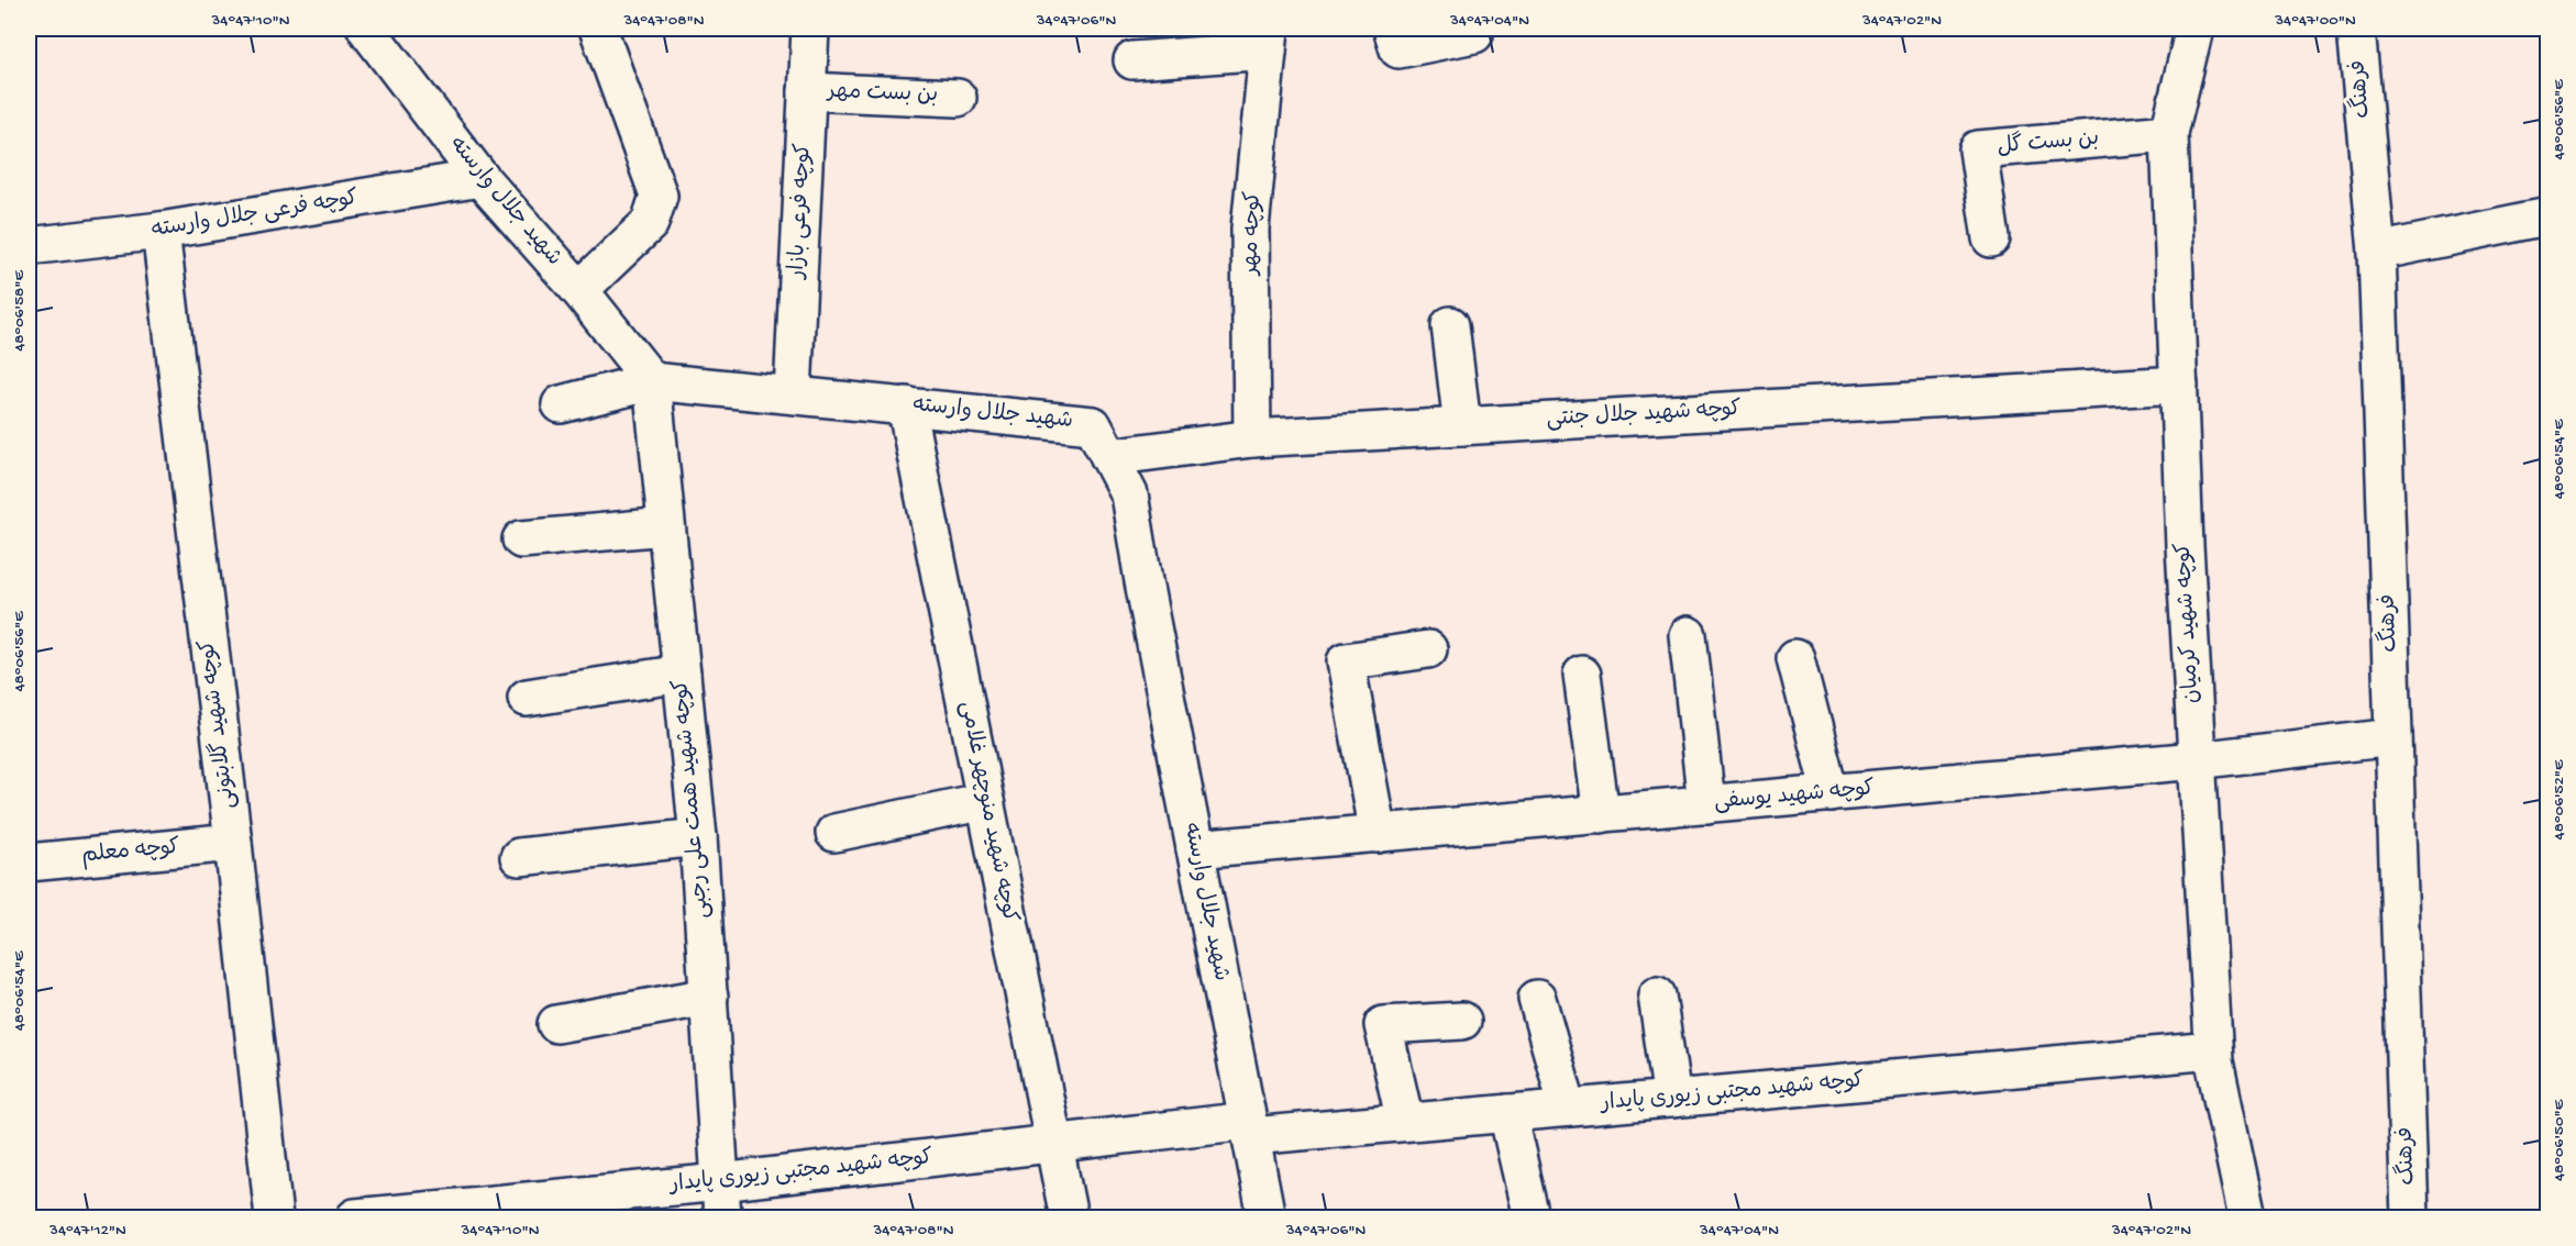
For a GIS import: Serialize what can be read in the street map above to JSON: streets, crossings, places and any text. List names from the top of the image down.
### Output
{
  "streets": {
    "street": [
      "فرهنگ",
      "بن بست مهر",
      "بن بست گل",
      "شهید جلال وارسته",
      "کوچه فرعی بازار",
      "کوچه فرعی جلال وارسته",
      "کوچه مهر",
      "کوچه شهید جلال جنتی",
      "کوچه شهید کرمیان",
      "کوچه شهید گلابتونی",
      "کوچه شهید یوسفی",
      "کوچه شهید همت علی رجبی",
      "کوچه شهید منوچهر غلامی",
      "کوچه معلم",
      "کوچه شهید مجتبی زیوری پایدار"
    ]
  },
  "crossings": [
    ["فرهنگ", "کوچه شهید یوسفی"],
    ["بن بست مهر", "کوچه فرعی بازار"],
    ["بن بست گل", "کوچه شهید کرمیان"],
    ["شهید جلال وارسته", "کوچه فرعی بازار"],
    ["شهید جلال وارسته", "کوچه فرعی جلال وارسته"],
    ["شهید جلال وارسته", "کوچه شهید جلال جنتی"],
    ["شهید جلال وارسته", "کوچه شهید یوسفی"],
    ["شهید جلال وارسته", "کوچه شهید همت علی رجبی"],
    ["شهید جلال وارسته", "کوچه شهید منوچهر غلامی"],
    ["شهید جلال وارسته", "کوچه شهید مجتبی زیوری پایدار"],
    ["کوچه فرعی جلال وارسته", "کوچه شهید گلابتونی"],
    ["کوچه مهر", "کوچه شهید جلال جنتی"],
    ["کوچه شهید جلال جنتی", "کوچه شهید کرمیان"],
    ["کوچه شهید کرمیان", "کوچه شهید یوسفی"],
    ["کوچه شهید کرمیان", "کوچه شهید مجتبی زیوری پایدار"],
    ["کوچه شهید گلابتونی", "کوچه معلم"],
    ["کوچه شهید همت علی رجبی", "کوچه شهید مجتبی زیوری پایدار"],
    ["کوچه شهید منوچهر غلامی", "کوچه شهید مجتبی زیوری پایدار"]
  ],
  "coordinates": [
    "34°47'10\"N",
    "34°47'08\"N",
    "34°47'06\"N",
    "34°47'04\"N",
    "34°47'02\"N",
    "34°47'00\"N",
    "48°06'56\"E",
    "48°06'58\"E",
    "48°06'54\"E",
    "48°06'52\"E",
    "48°06'50\"E",
    "34°47'12\"N"
  ]
}
